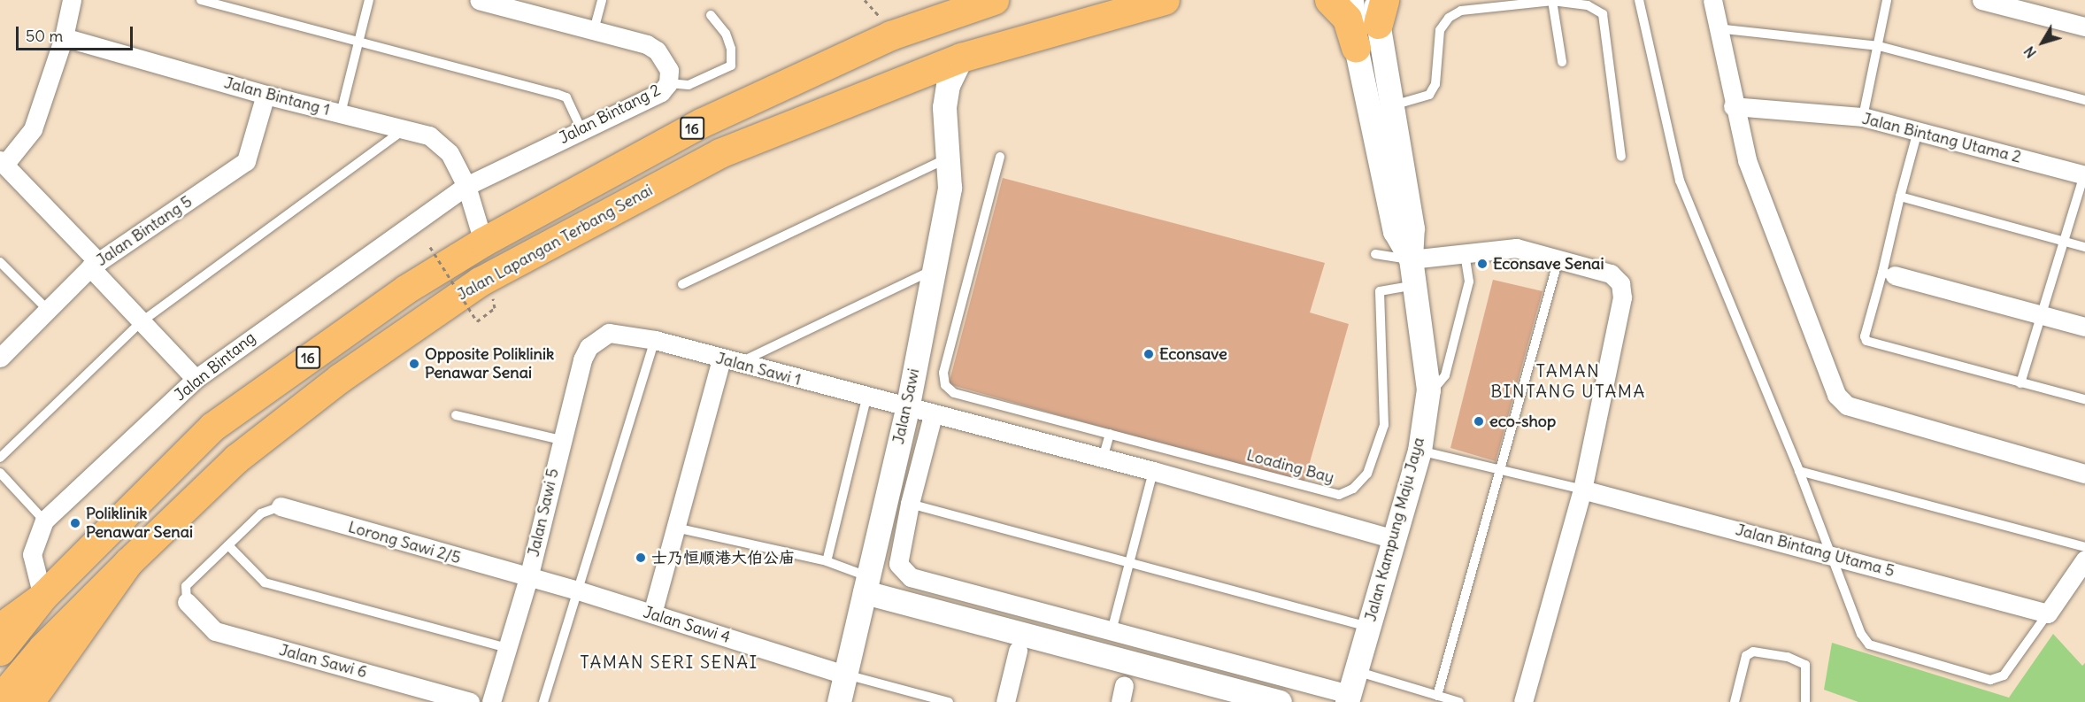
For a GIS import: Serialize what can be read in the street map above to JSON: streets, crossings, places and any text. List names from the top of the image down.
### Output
{
  "streets": {
    "highway": ["16", "Jalan Lapangan Terbang Senai"],
    "street": [
      "Jalan Bintang 1",
      "Jalan Bintang 2",
      "Jalan Bintang Utama 2",
      "Jalan Bintang 5",
      "Jalan Bintang",
      "Jalan Sawi 1",
      "Jalan Sawi",
      "Jalan Sawi 5",
      "Jalan Kampung Maju Jaya",
      "Lorong Sawi 2/5",
      "Jalan Bintang Utama 5",
      "Jalan Sawi 4",
      "Jalan Sawi 6"
    ],
    "lane": ["Loading Bay"]
  },
  "crossings": [
    ["Jalan Bintang 1", "Jalan Bintang 2"],
    ["Jalan Bintang 1", "Jalan Bintang 5"],
    ["Jalan Bintang 1", "Jalan Lapangan Terbang Senai"],
    ["Jalan Bintang 1", "Jalan Bintang"],
    ["Jalan Bintang 2", "Jalan Bintang"],
    ["Jalan Lapangan Terbang Senai", "Jalan Bintang"],
    ["Jalan Lapangan Terbang Senai", "Jalan Sawi"],
    ["Jalan Sawi 1", "Jalan Sawi"],
    ["Jalan Sawi 1", "Jalan Sawi 5"],
    ["Jalan Sawi 1", "Jalan Kampung Maju Jaya"],
    ["Jalan Sawi", "Jalan Sawi 4"],
    ["Loading Bay", "Jalan Kampung Maju Jaya"],
    ["Jalan Sawi 5", "Lorong Sawi 2/5"],
    ["Jalan Sawi 5", "Jalan Sawi 4"],
    ["Lorong Sawi 2/5", "Jalan Sawi 4"]
  ],
  "districts": ["TAMAN BINTANG UTAMA", "TAMAN SERI SENAI"],
  "places": [
    "Econsave Senai",
    "Econsave",
    "Opposite Poliklinik Penawar Senai",
    "eco-shop",
    "Poliklinik Penawar Senai",
    "士乃恒顺港大伯公庙"
  ],
  "scale_bar": "50 m",
  "north": "bottom left"
}
